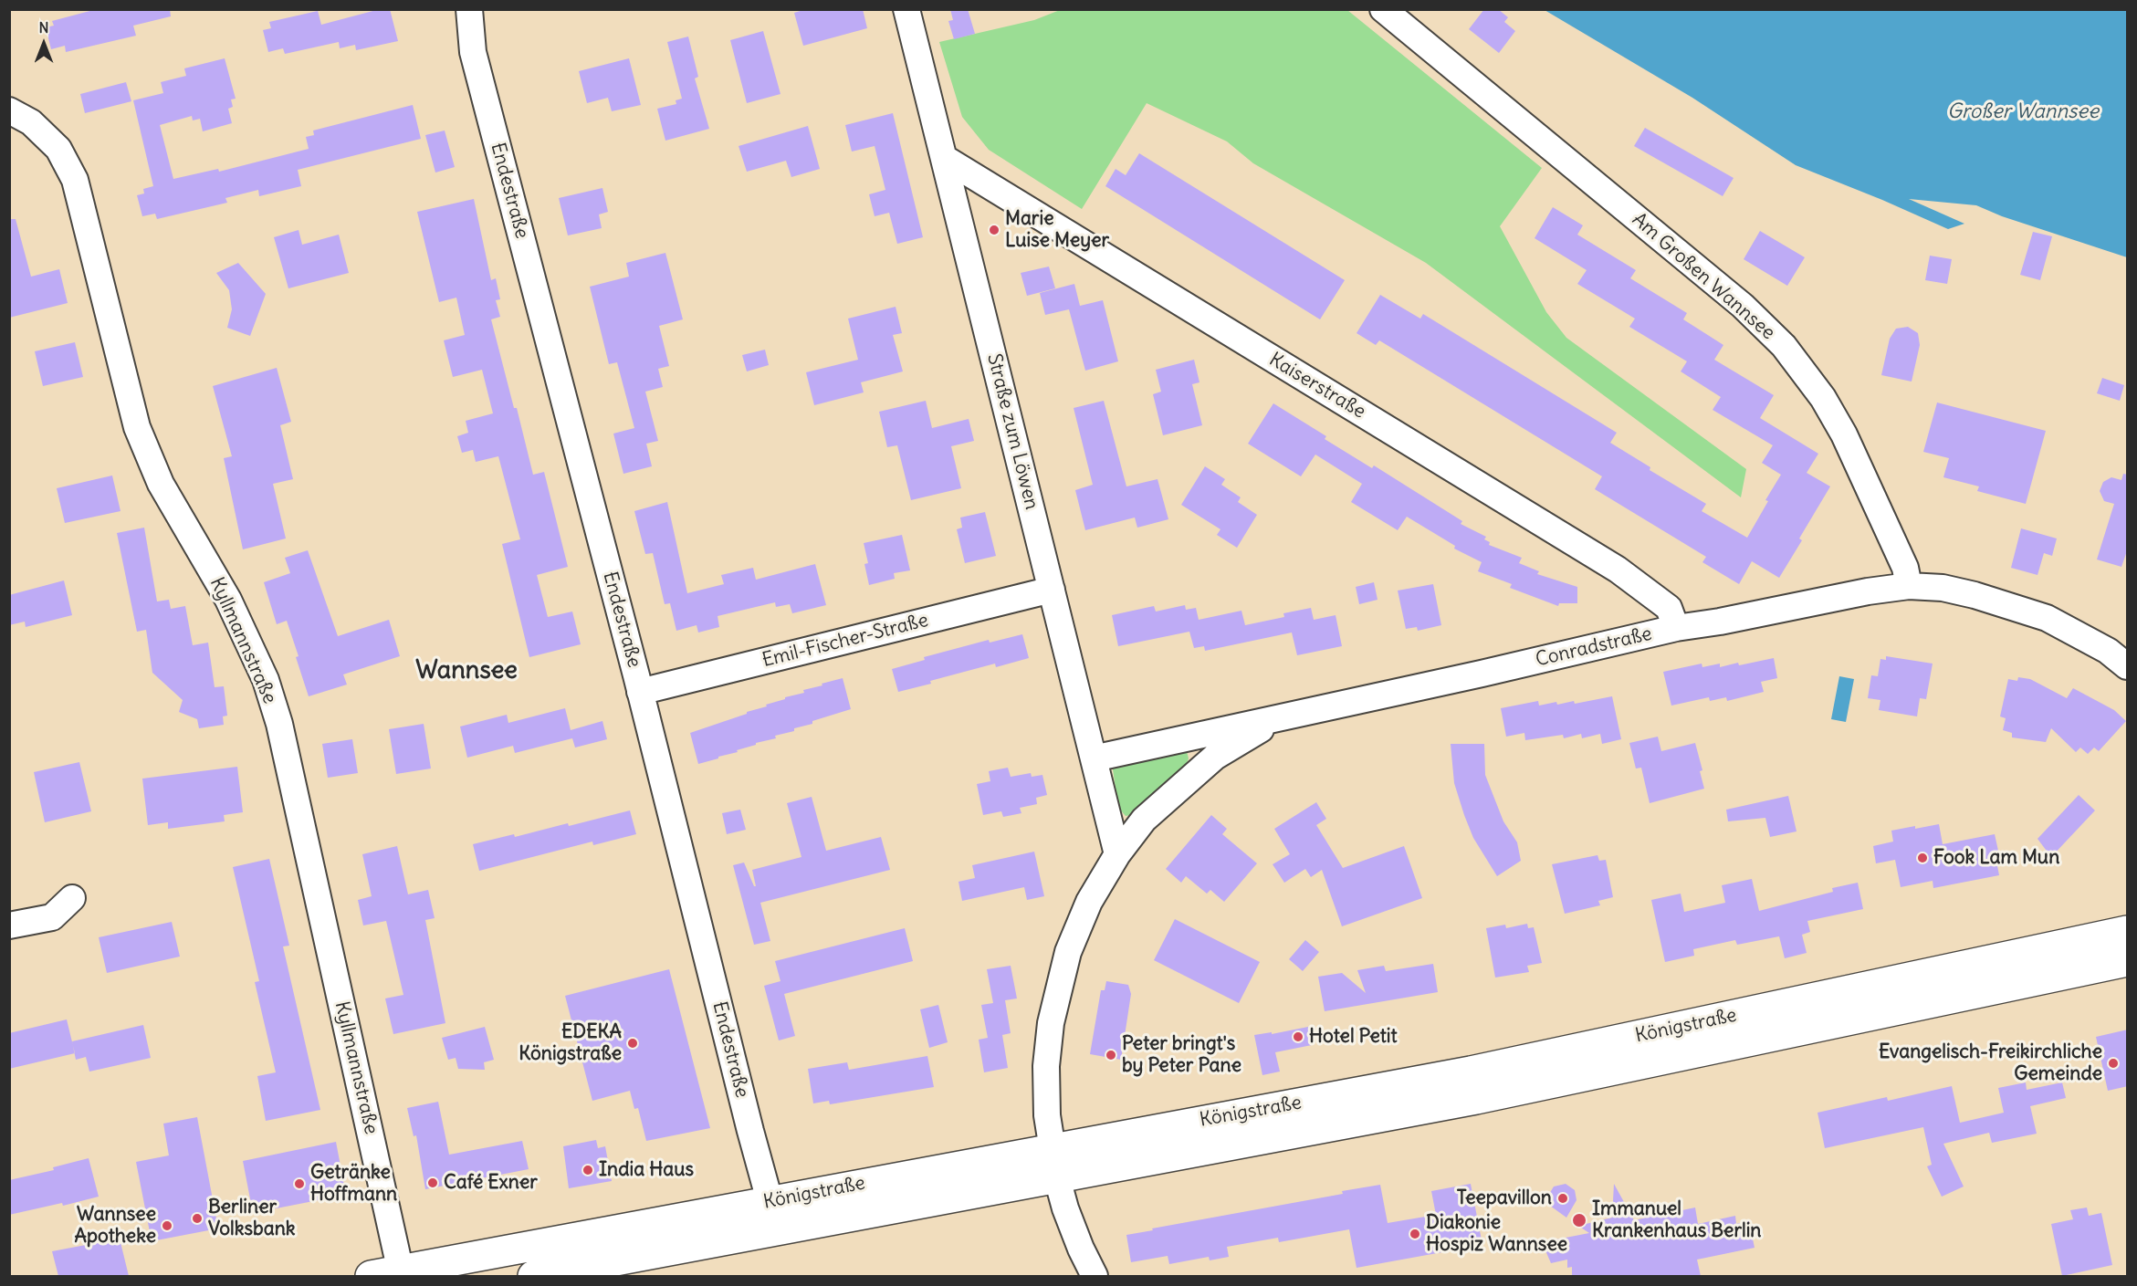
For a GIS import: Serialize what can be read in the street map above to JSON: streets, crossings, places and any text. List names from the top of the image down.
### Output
{
  "streets": {
    "main road": ["Königstraße"],
    "street": [
      "Endestraße",
      "Am Großen Wannsee",
      "Kaiserstraße",
      "Straße zum Löwen",
      "Kyllmannstraße",
      "Emil-Fischer-Straße",
      "Conradstraße"
    ]
  },
  "crossings": [
    ["Endestraße", "Emil-Fischer-Straße"],
    ["Endestraße", "Königstraße"],
    ["Am Großen Wannsee", "Conradstraße"],
    ["Kaiserstraße", "Straße zum Löwen"],
    ["Kaiserstraße", "Conradstraße"],
    ["Straße zum Löwen", "Emil-Fischer-Straße"],
    ["Straße zum Löwen", "Conradstraße"],
    ["Kyllmannstraße", "Königstraße"],
    ["Conradstraße", "Königstraße"]
  ],
  "districts": ["Wannsee"],
  "water": ["Großer Wannsee"],
  "places": [
    "Marie Luise Meyer",
    "Fook Lam Mun",
    "Hotel Petit",
    "EDEKA Königstraße",
    "Peter bringt's by Peter Pane",
    "Evangelisch-Freikirchliche Gemeinde",
    "India Haus",
    "Café Exner",
    "Getränke Hoffmann",
    "Teepavillon",
    "Berliner Volksbank",
    "Immanuel Krankenhaus Berlin",
    "Wannsee Apotheke",
    "Diakonie Hospiz Wannsee"
  ],
  "north": "top"
}
